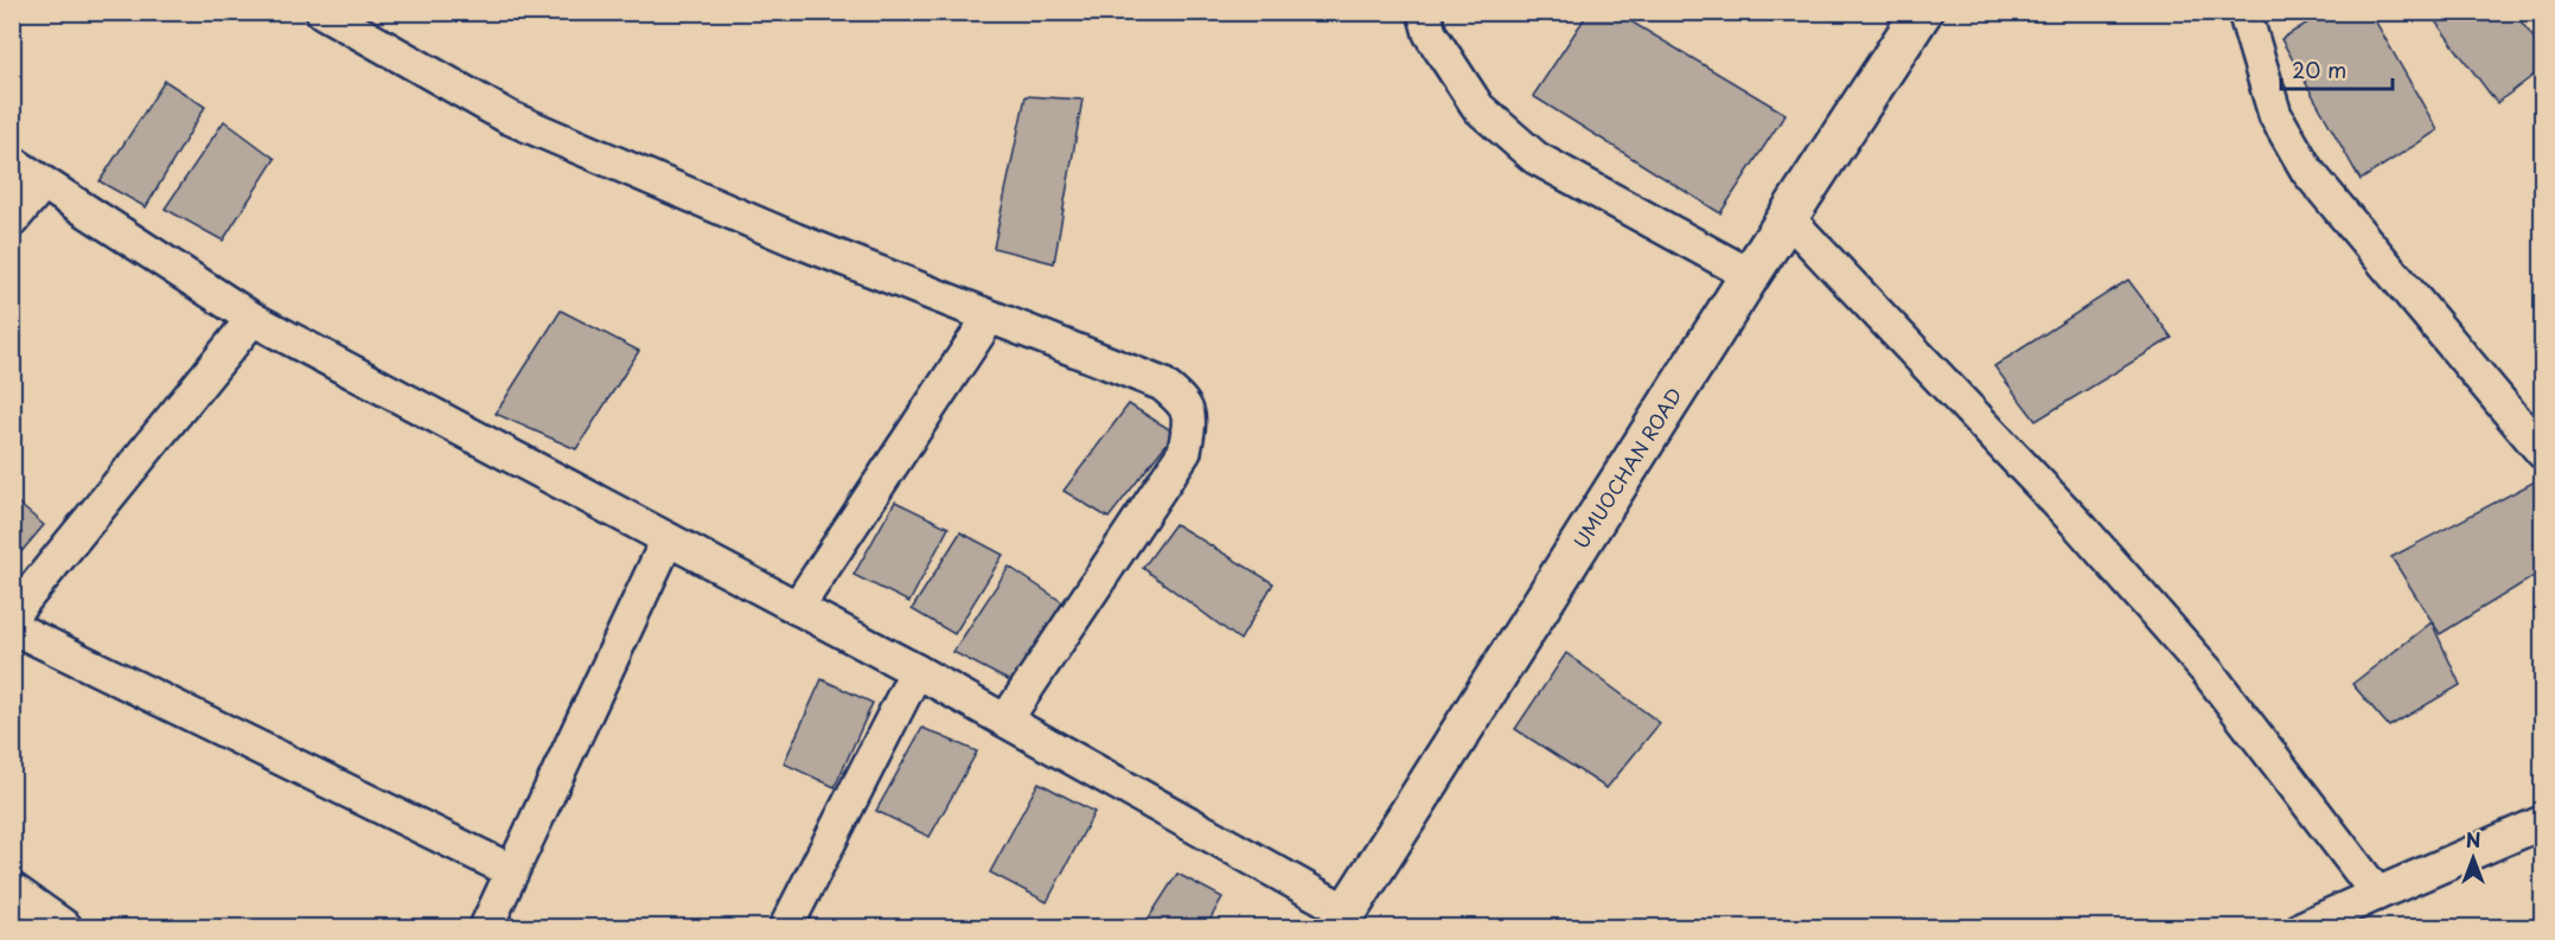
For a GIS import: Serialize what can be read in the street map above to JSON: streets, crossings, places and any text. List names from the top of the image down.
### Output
{
  "streets": {
    "street": ["UMUOCHAN ROAD"]
  },
  "scale_bar": "20 m",
  "north": "top"
}
